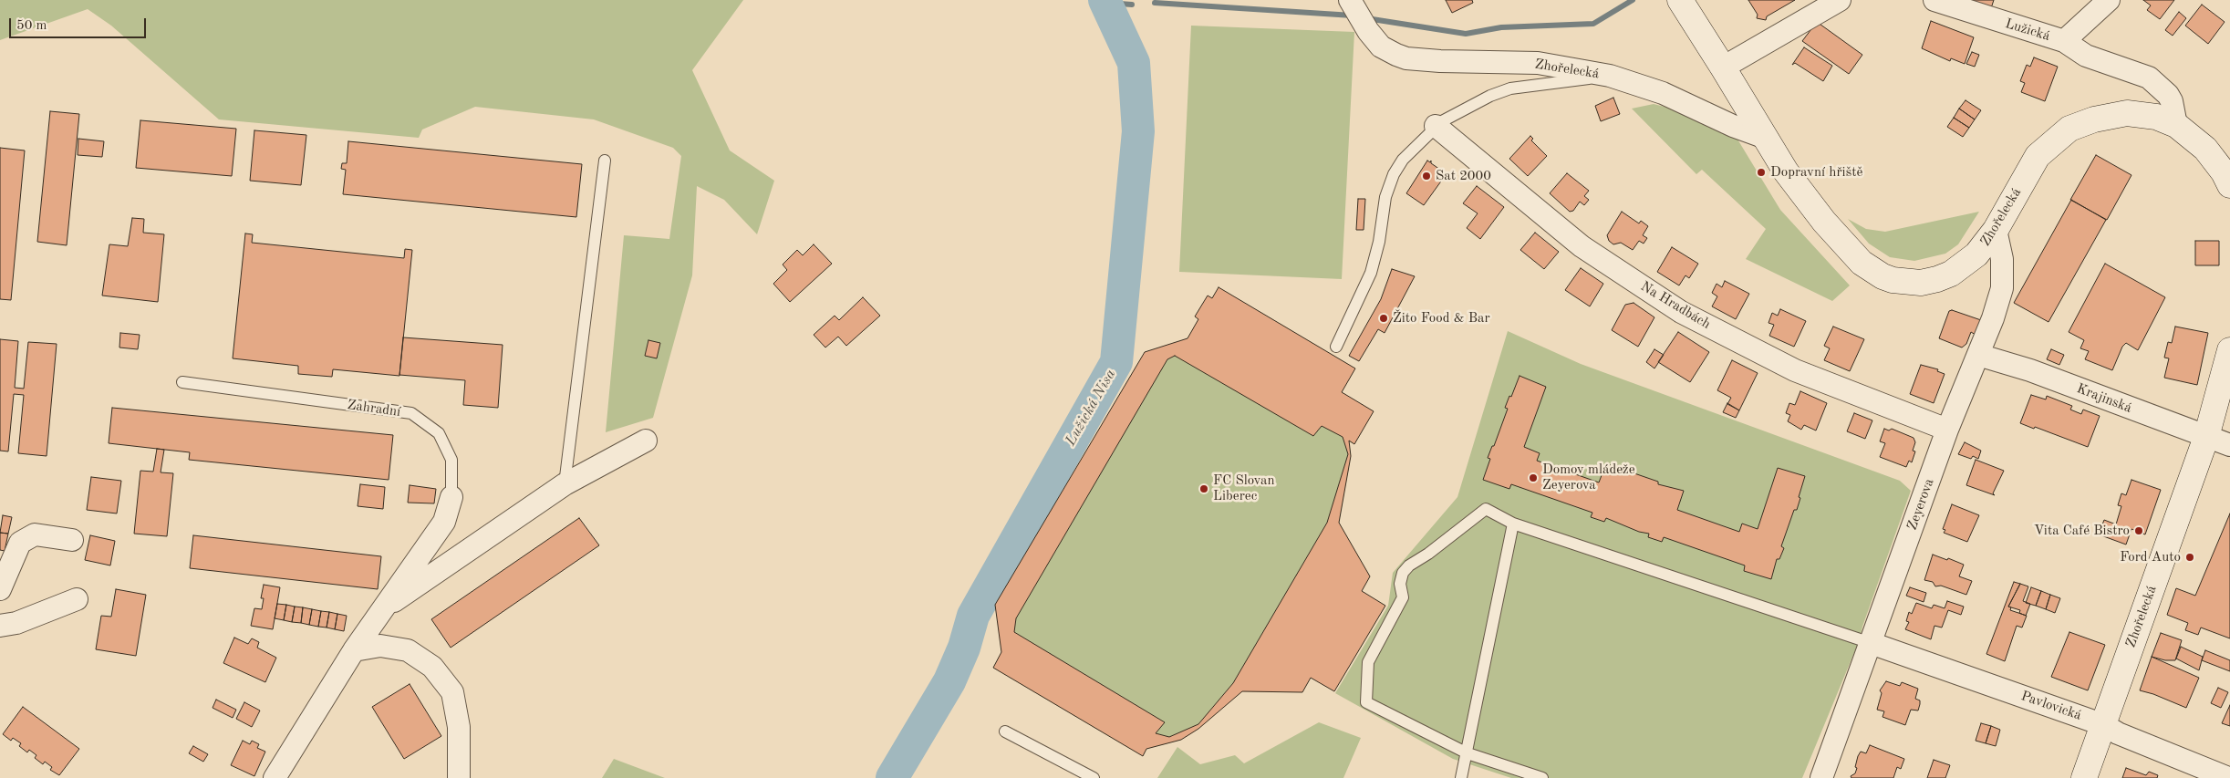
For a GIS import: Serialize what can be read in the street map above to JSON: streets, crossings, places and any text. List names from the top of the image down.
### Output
{
  "streets": {
    "main road": ["Zhořelecká"],
    "street": [
      "Lužická",
      "Na Hradbách",
      "Krajinská",
      "Zahradní",
      "Zeyerova",
      "Pavlovická"
    ]
  },
  "crossings": [
    ["Zhořelecká", "Krajinská"],
    ["Zhořelecká", "Zeyerova"],
    ["Zhořelecká", "Pavlovická"],
    ["Na Hradbách", "Zeyerova"],
    ["Krajinská", "Zeyerova"],
    ["Zeyerova", "Pavlovická"]
  ],
  "water": ["Lužická Nisa"],
  "places": [
    "Dopravní hřiště",
    "Sat 2000",
    "Žito Food & Bar",
    "Domov mládeže Zeyerova",
    "FC Slovan Liberec",
    "Vita Café Bistro",
    "Ford Auto"
  ],
  "scale_bar": "50 m"
}
